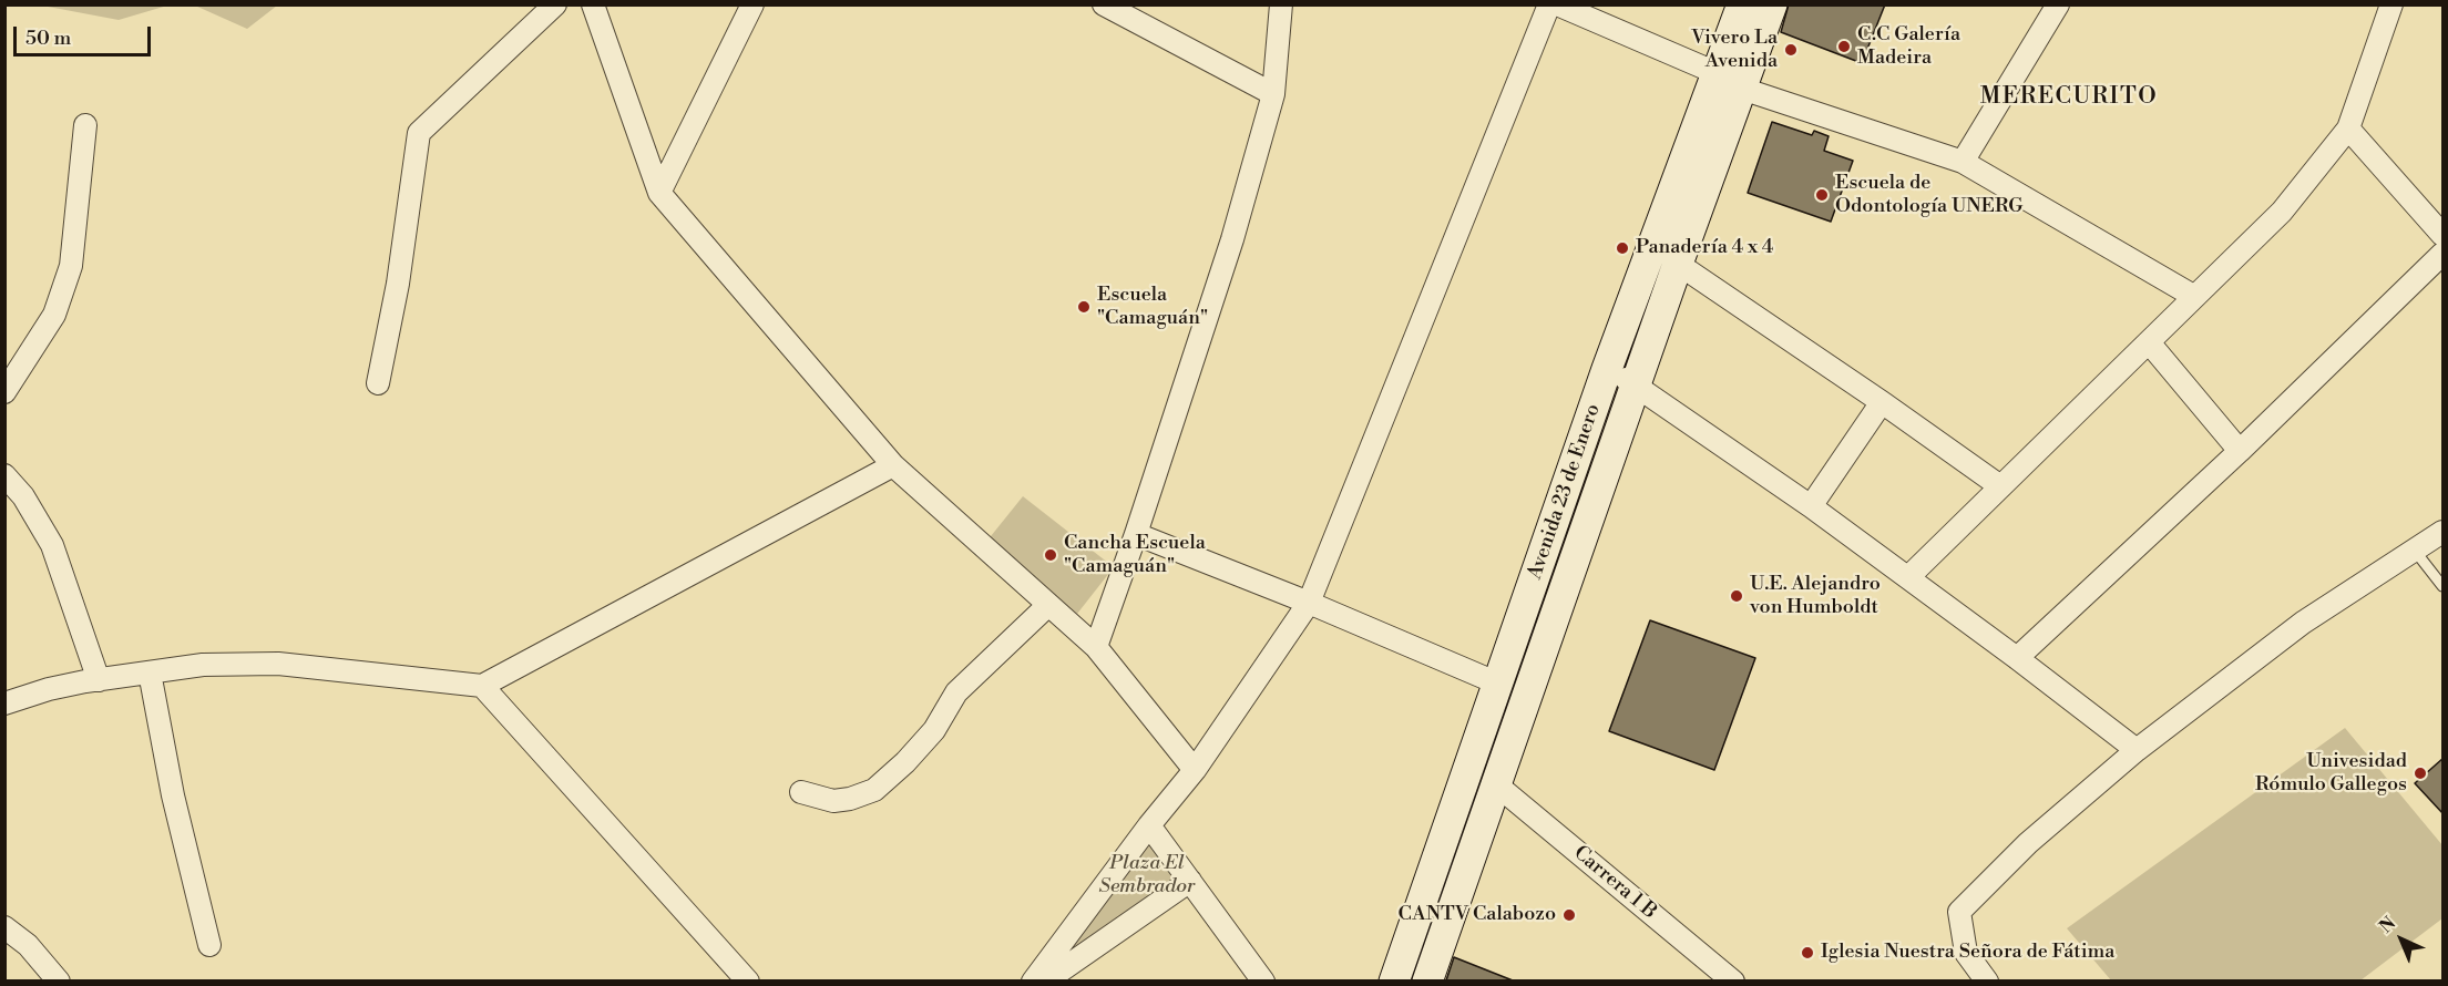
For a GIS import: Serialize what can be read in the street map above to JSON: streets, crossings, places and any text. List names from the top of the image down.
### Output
{
  "streets": {
    "main road": ["Avenida 23 de Enero"],
    "street": ["Carrera 1 B"]
  },
  "crossings": [
    ["Avenida 23 de Enero", "Carrera 1 B"]
  ],
  "districts": ["MERECURITO"],
  "parks": ["Plaza El Sembrador"],
  "places": [
    "C.C Galería Madeira",
    "Vivero La Avenida",
    "Escuela de Odontología UNERG",
    "Panadería 4 x 4",
    "Escuela \"Camaguán\"",
    "Cancha Escuela \"Camaguán\"",
    "U.E. Alejandro von Humboldt",
    "Univesidad Rómulo Gallegos",
    "CANTV Calabozo",
    "Iglesia Nuestra Señora de Fátima"
  ],
  "scale_bar": "50 m",
  "north": "top left"
}
